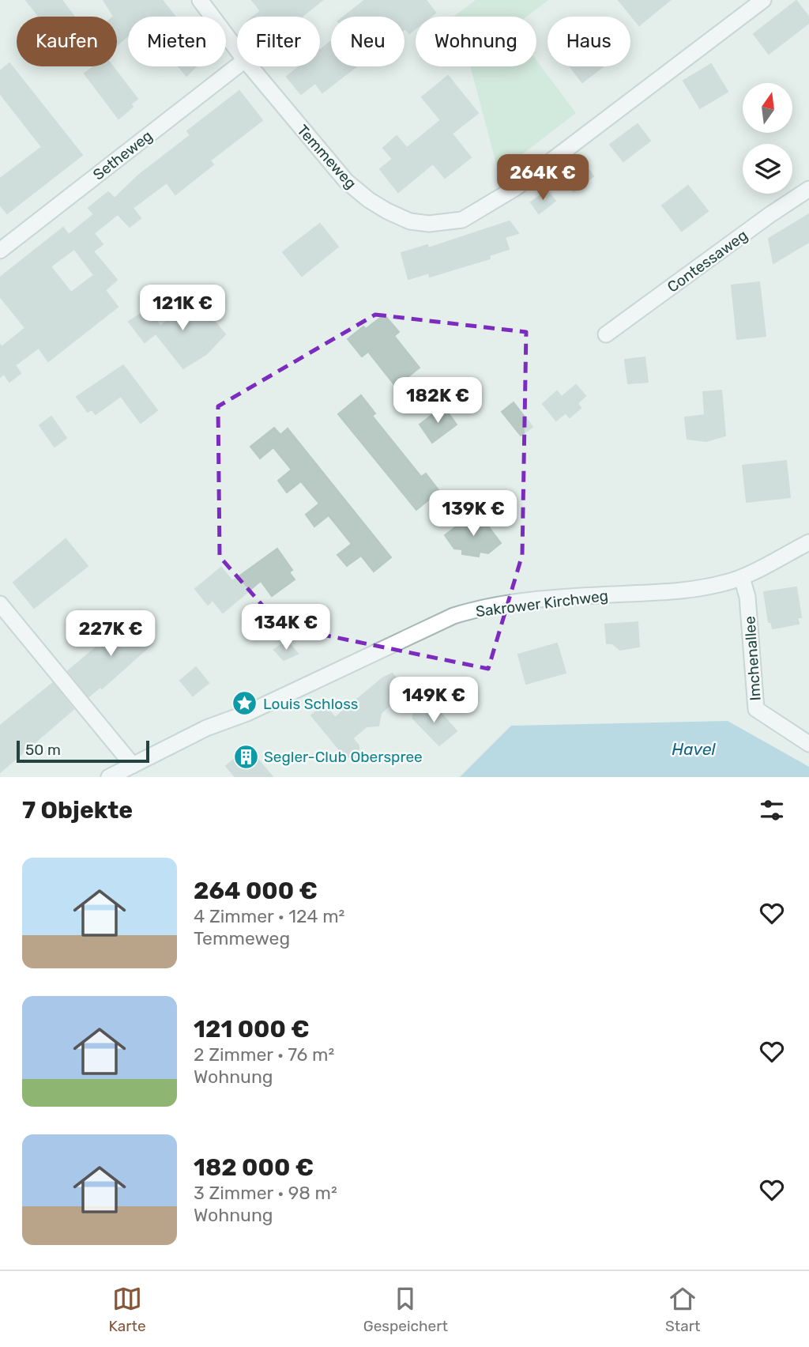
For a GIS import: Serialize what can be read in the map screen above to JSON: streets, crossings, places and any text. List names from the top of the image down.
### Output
{
  "streets": {
    "street": [
      "Setheweg",
      "Temmeweg",
      "Contessaweg",
      "Sakrower Kirchweg",
      "Imchenallee"
    ]
  },
  "crossings": [
    ["Sakrower Kirchweg", "Imchenallee"]
  ],
  "water": ["Havel"],
  "places": {
    "place": ["Louis Schloss"],
    "building": ["Segler-Club Oberspree"]
  },
  "scale_bar": "50 m",
  "north": "top",
  "page": {
    "chip": [
      "Kaufen",
      "Mieten",
      "Filter",
      "Neu",
      "Wohnung",
      "Haus"
    ],
    "price": [
      "264K €",
      "121K €",
      "182K €",
      "139K €",
      "134K €",
      "227K €",
      "149K €"
    ],
    "scale": "50 m",
    "heading": "7 Objekte",
    "list": [
      {
        "name": "264 000 €",
        "note": "4 Zimmer · 124 m² · Temmeweg"
      },
      {
        "name": "121 000 €",
        "note": "2 Zimmer · 76 m² · Wohnung"
      },
      {
        "name": "182 000 €",
        "note": "3 Zimmer · 98 m² · Wohnung"
      }
    ],
    "tabs": ["Karte", "Gespeichert", "Start"]
  }
}
